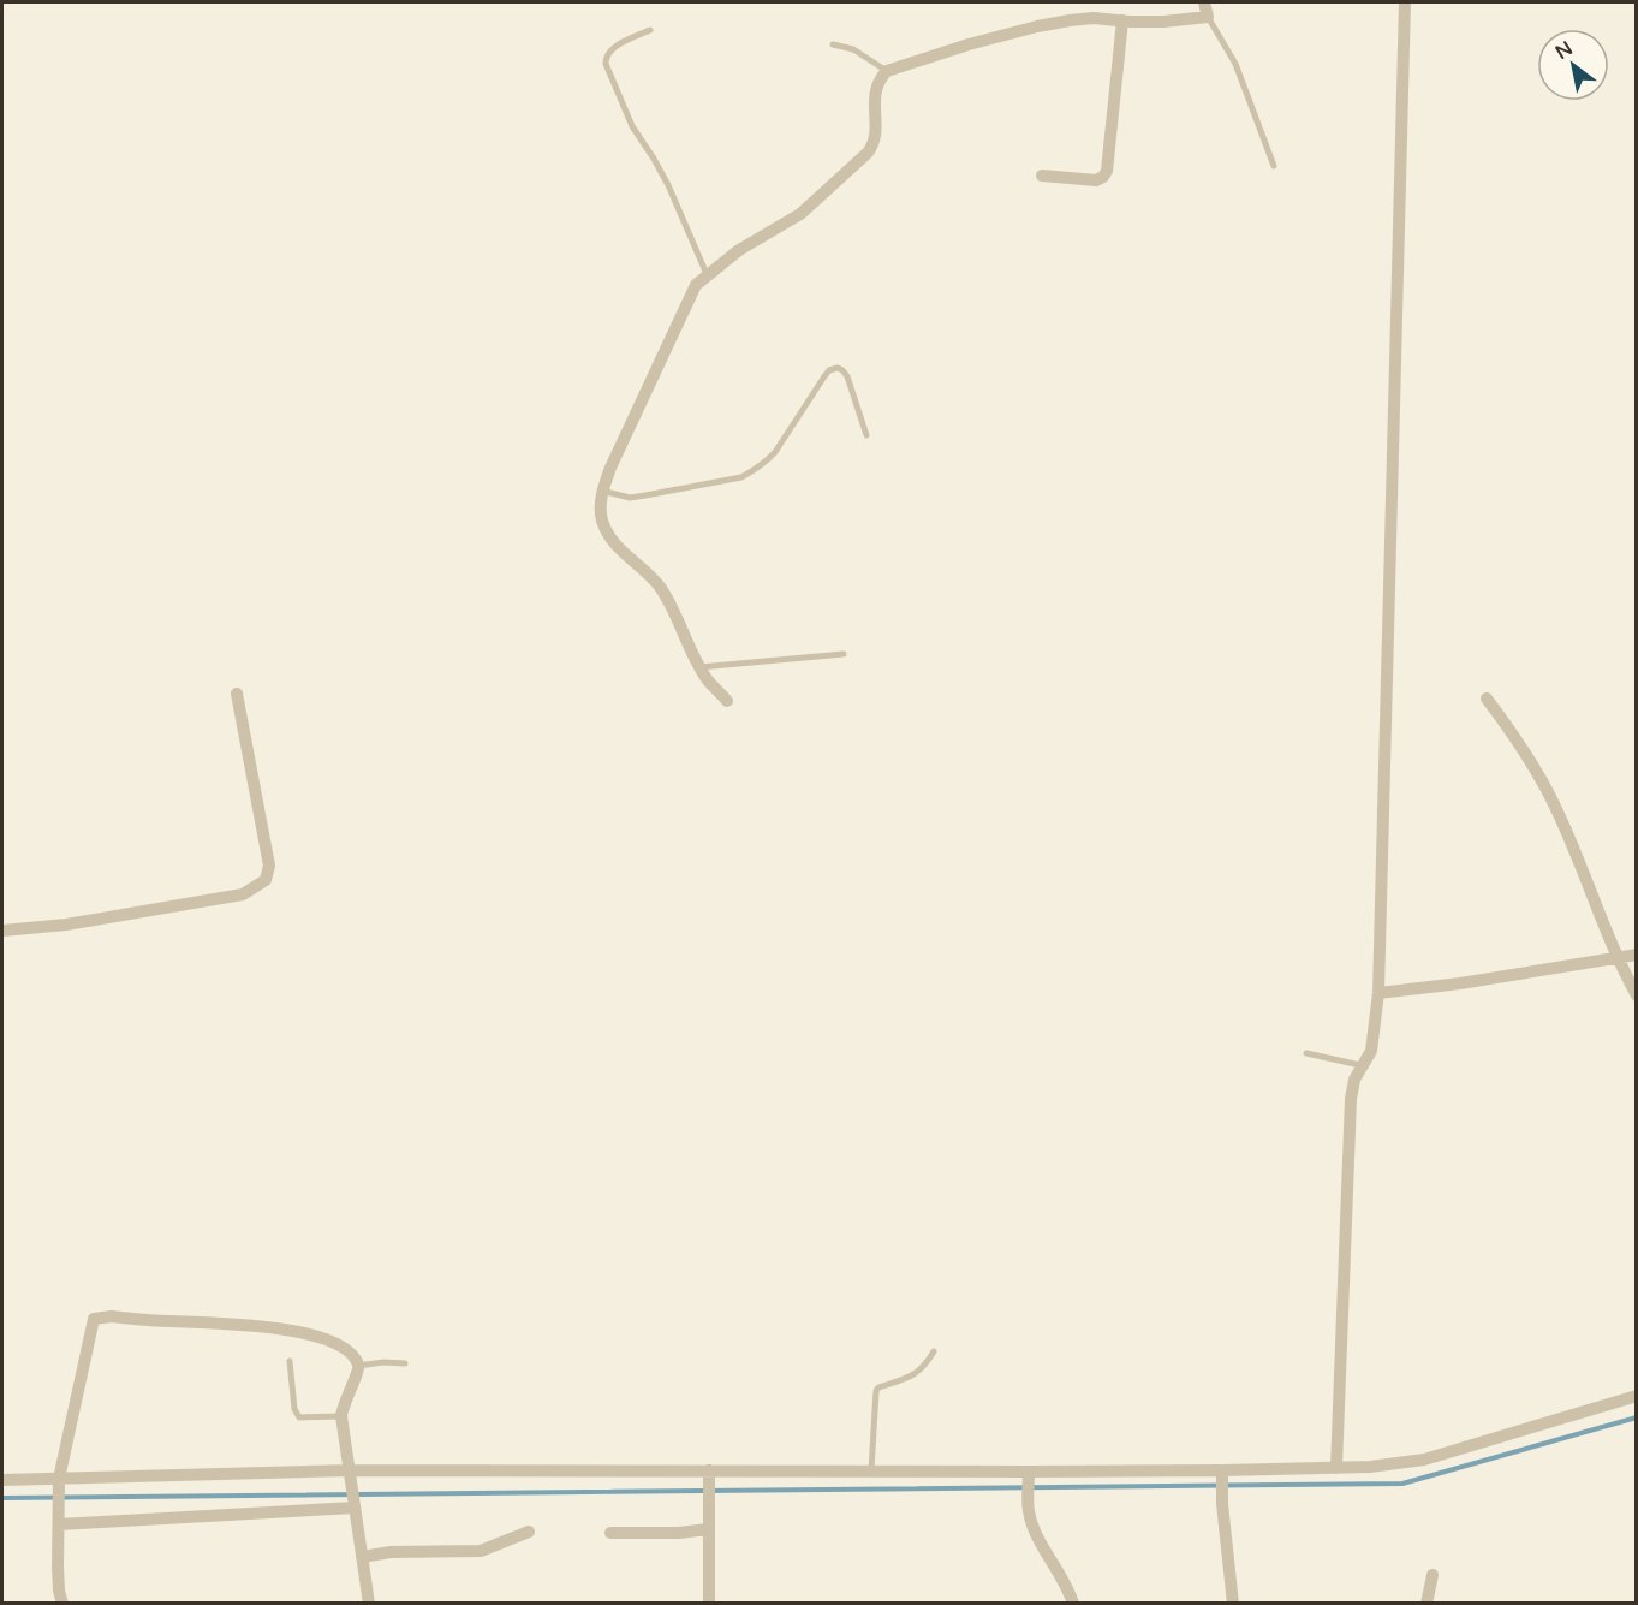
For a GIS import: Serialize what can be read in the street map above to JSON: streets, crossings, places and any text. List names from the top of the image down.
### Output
{
  "north": "top left"
}
